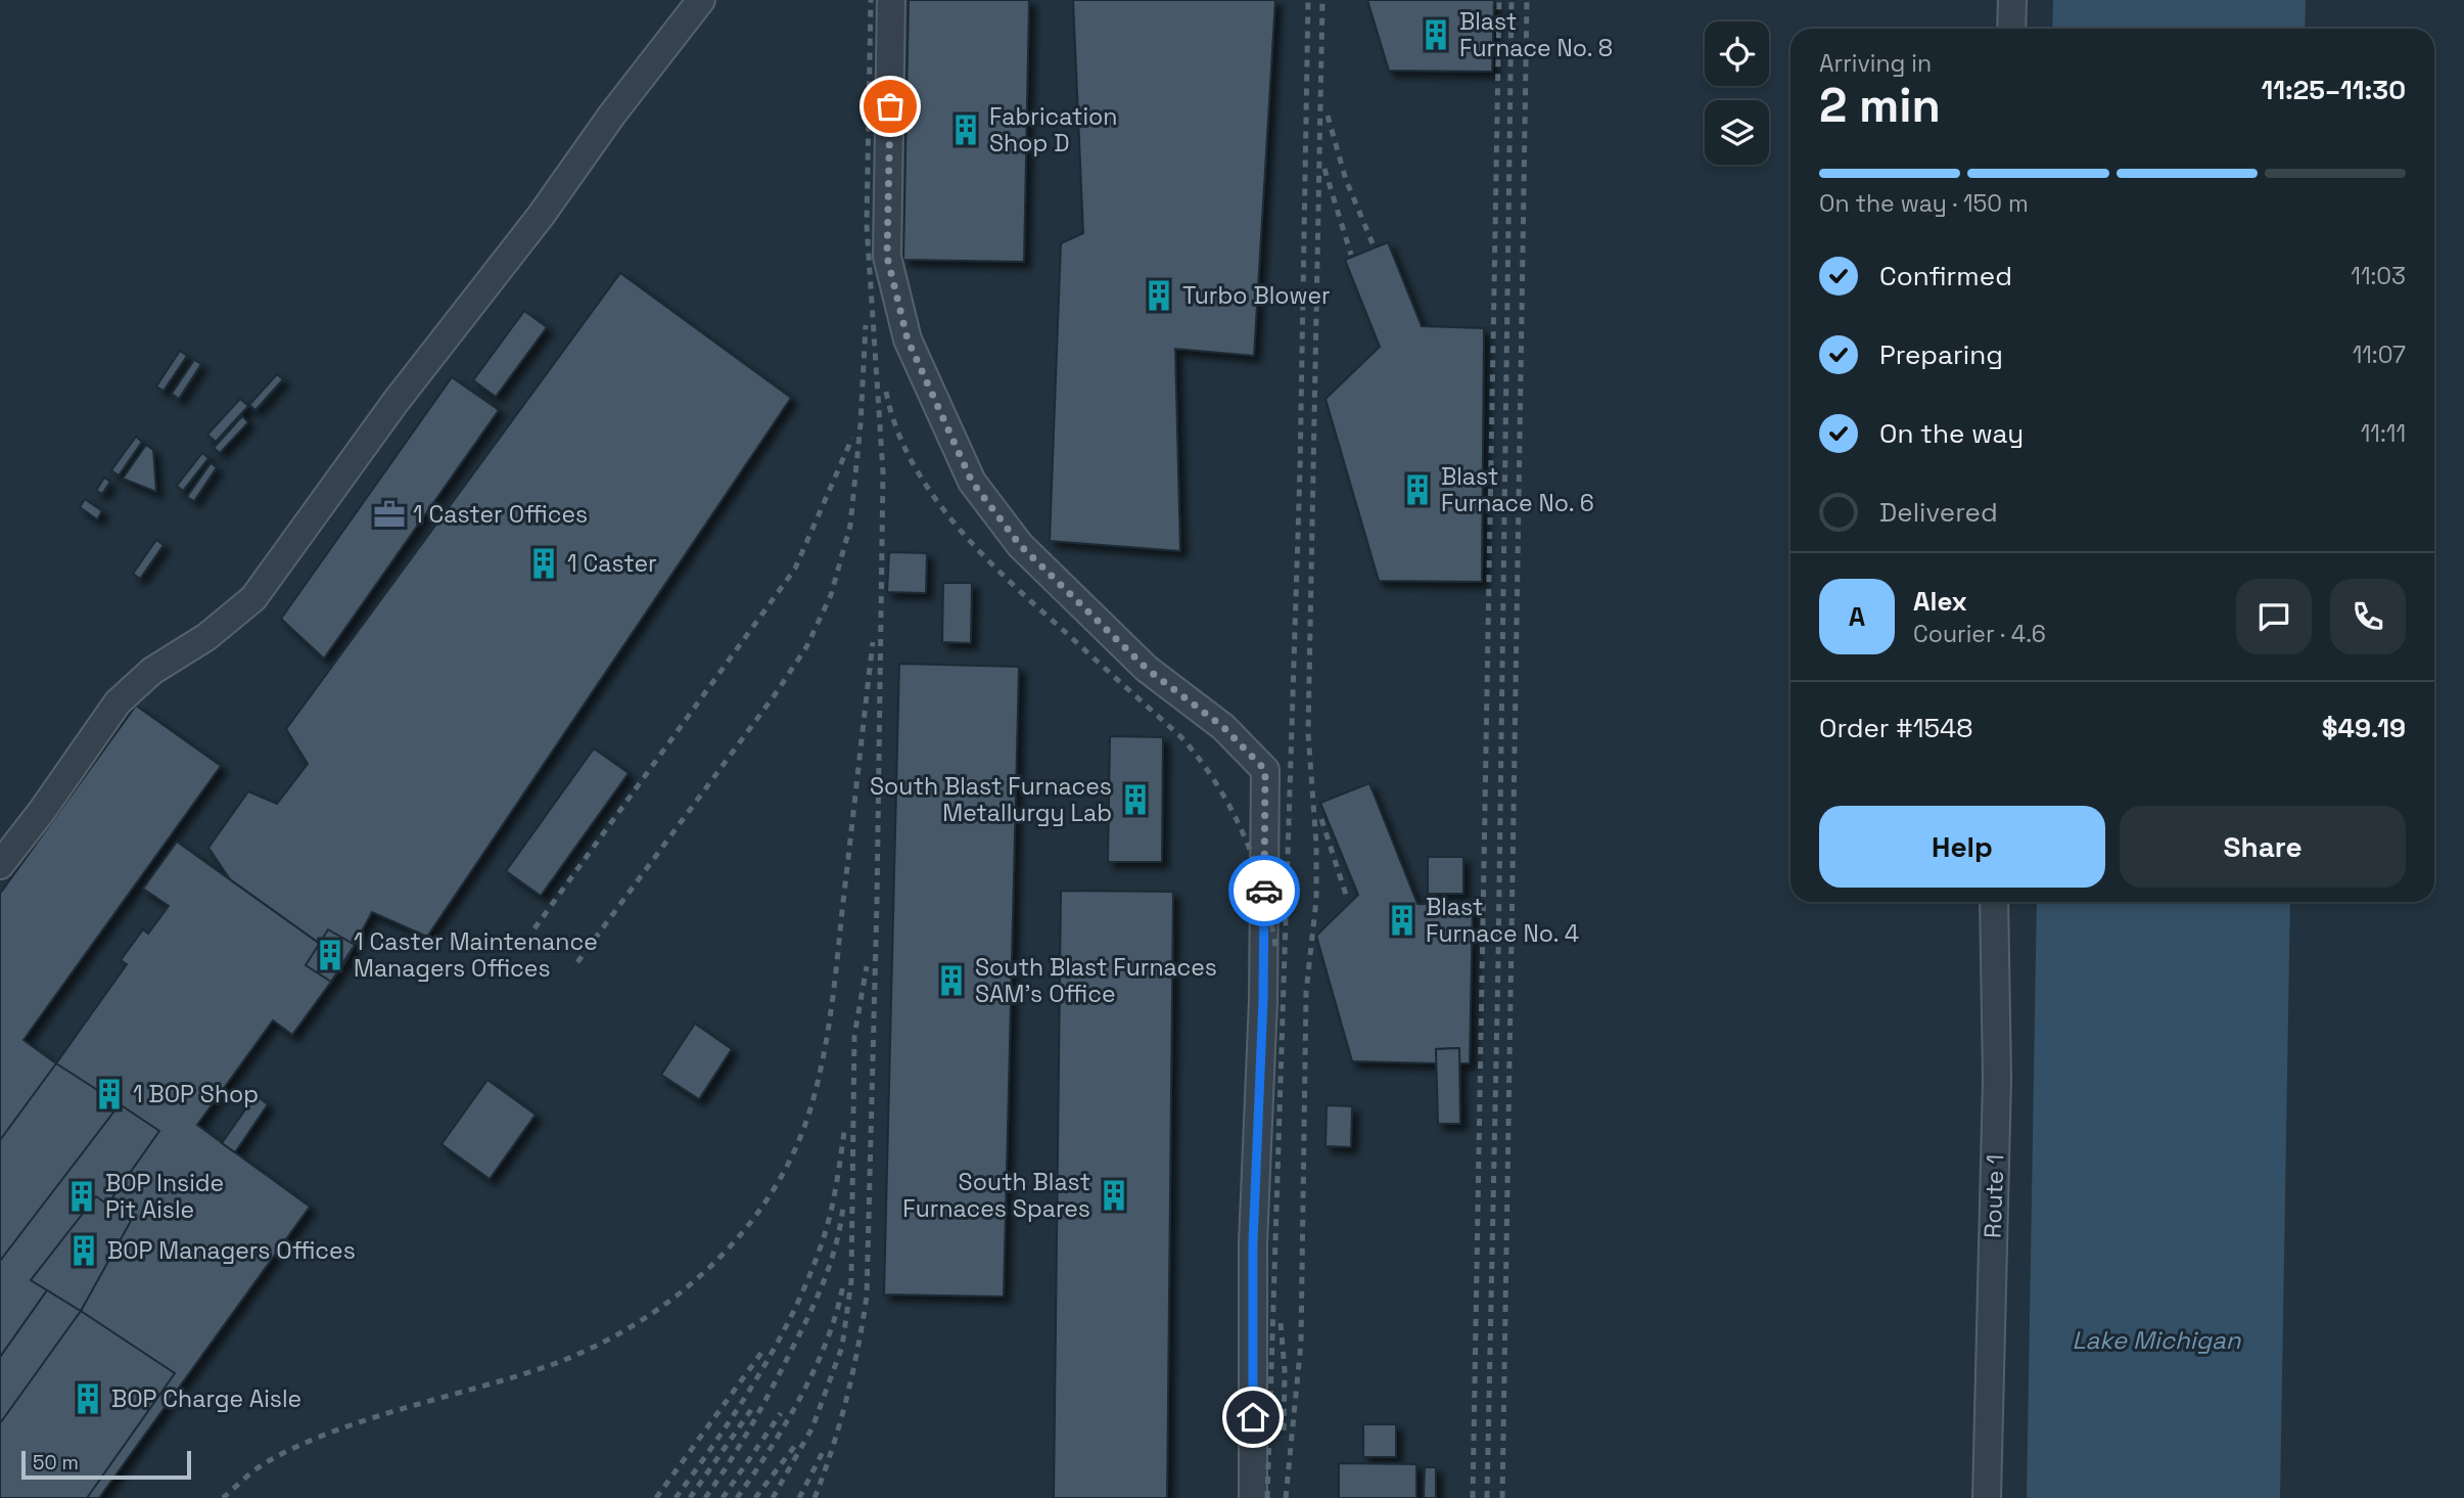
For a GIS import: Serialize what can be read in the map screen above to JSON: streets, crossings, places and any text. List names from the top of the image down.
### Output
{
  "streets": {
    "street": ["Route 1"]
  },
  "water": ["Lake Michigan"],
  "places": {
    "building": [
      "Blast Furnace No. 8",
      "Fabrication Shop D",
      "Turbo Blower",
      "Blast Furnace No. 6",
      "1 Caster",
      "South Blast Furnaces Metallurgy Lab",
      "Blast Furnace No. 4",
      "1 Caster Maintenance Managers Offices",
      "South Blast Furnaces SAM's Office",
      "1 BOP Shop",
      "South Blast Furnaces Spares",
      "BOP Inside Pit Aisle",
      "BOP Managers Offices",
      "BOP Charge Aisle"
    ],
    "office": ["1 Caster Offices"]
  },
  "scale_bar": "50 m",
  "page": {
    "heading": ["2 min", "Arriving in", "11:25–11:30"],
    "panel": [
      "Alex",
      "Courier · 4.6",
      "Order #1548",
      "$49.19"
    ],
    "bar": "On the way · 150 m",
    "list": [
      ["Confirmed", "11:03"],
      ["Preparing", "11:07"],
      ["On the way", "11:11"],
      "Delivered"
    ],
    "round": "A",
    "buttons": ["Help", "Share"],
    "scale": "50 m"
  }
}
